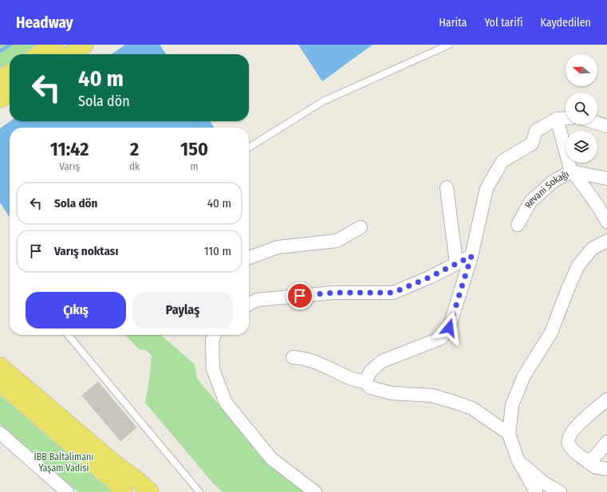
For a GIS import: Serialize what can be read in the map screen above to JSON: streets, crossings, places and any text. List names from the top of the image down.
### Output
{
  "streets": {
    "street": ["Revani Sokağı"]
  },
  "parks": ["İBB Baltalimanı Yaşam Vadisi"],
  "north": "left",
  "page": {
    "header": "Headway",
    "nav": ["Harita", "Yol tarifi", "Kaydedilen"],
    "turn": ["40 m", "Sola dön"],
    "eta": [
      "11:42",
      "Varış",
      "2",
      "dk",
      "150",
      "m"
    ],
    "list": [
      {
        "name": "Sola dön",
        "value": "40 m"
      },
      {
        "name": "Varış noktası",
        "value": "110 m"
      }
    ],
    "buttons": ["Çıkış", "Paylaş"]
  }
}
